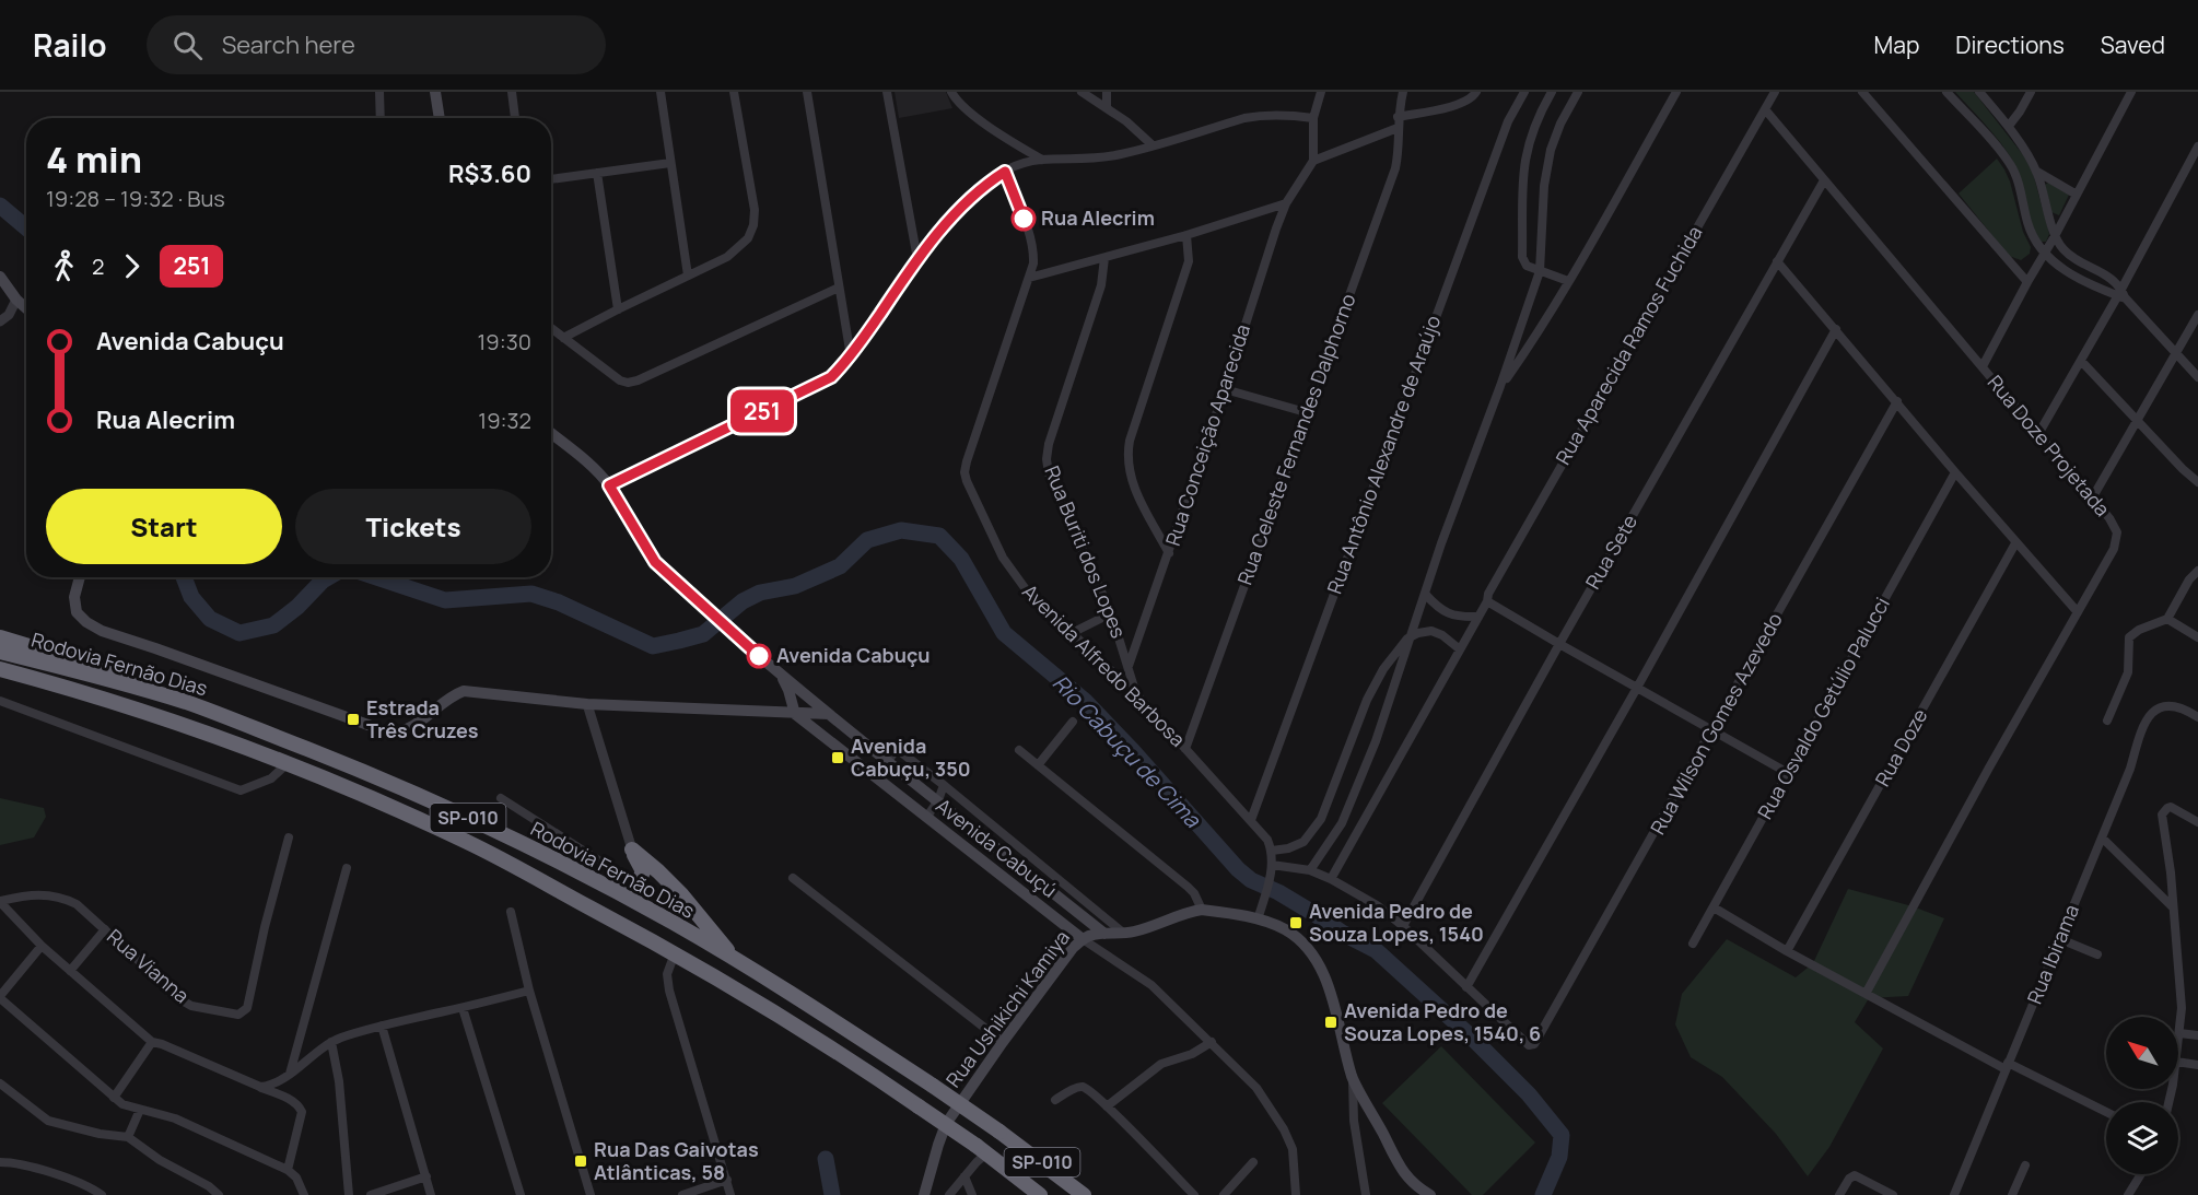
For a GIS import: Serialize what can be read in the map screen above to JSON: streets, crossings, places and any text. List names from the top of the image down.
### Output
{
  "streets": {
    "highway": ["Rodovia Fernão Dias", "SP-010"],
    "main road": ["Avenida Cabuçú", "Rua Ushikichi Kamiya"],
    "street": [
      "Rua Aparecida Ramos Fuchida",
      "Rua Conceição Aparecida",
      "Rua Celeste Fernandes Dalphorno",
      "Rua Doze Projetada",
      "Rua Antônio Alexandre de Araújo",
      "Rua Buriti dos Lopes",
      "Rua Sete",
      "Avenida Alfredo Barbosa",
      "Rua Osvaldo Getúlio Palucci",
      "Rua Wilson Gomes Azevedo",
      "Rua Doze",
      "Rua Ibirama",
      "Rua Vianna"
    ]
  },
  "crossings": [
    ["Rua Aparecida Ramos Fuchida", "Rua Doze Projetada"],
    ["Rua Conceição Aparecida", "Rua Buriti dos Lopes"],
    ["Rua Celeste Fernandes Dalphorno", "Avenida Alfredo Barbosa"],
    ["Rua Doze Projetada", "Rua Sete"],
    ["Rua Antônio Alexandre de Araújo", "Avenida Alfredo Barbosa"],
    ["Rua Buriti dos Lopes", "Avenida Alfredo Barbosa"],
    ["Avenida Cabuçú", "Rua Ushikichi Kamiya"]
  ],
  "water": ["Rio Cabuçu de Cima"],
  "places": {
    "other": ["Rua Alecrim", "Avenida Cabuçu"],
    "transit": [
      "Estrada Três Cruzes",
      "Avenida Cabuçu, 350",
      "Avenida Pedro de Souza Lopes, 1540",
      "Avenida Pedro de Souza Lopes, 1540, 6",
      "Rua Das Gaivotas Atlânticas, 58"
    ]
  },
  "lines": ["bus line 251"],
  "north": "top left",
  "page": {
    "header": "Railo",
    "search": "Search here",
    "nav": ["Map", "Directions", "Saved"],
    "on_map": "251",
    "heading": ["4 min", "19:28 – 19:32 · Bus", "R$3.60"],
    "legs": ["2", "251"],
    "list": [
      {
        "name": "Avenida Cabuçu",
        "value": "19:30"
      },
      {
        "name": "Rua Alecrim",
        "value": "19:32"
      }
    ],
    "buttons": ["Start", "Tickets"]
  }
}
